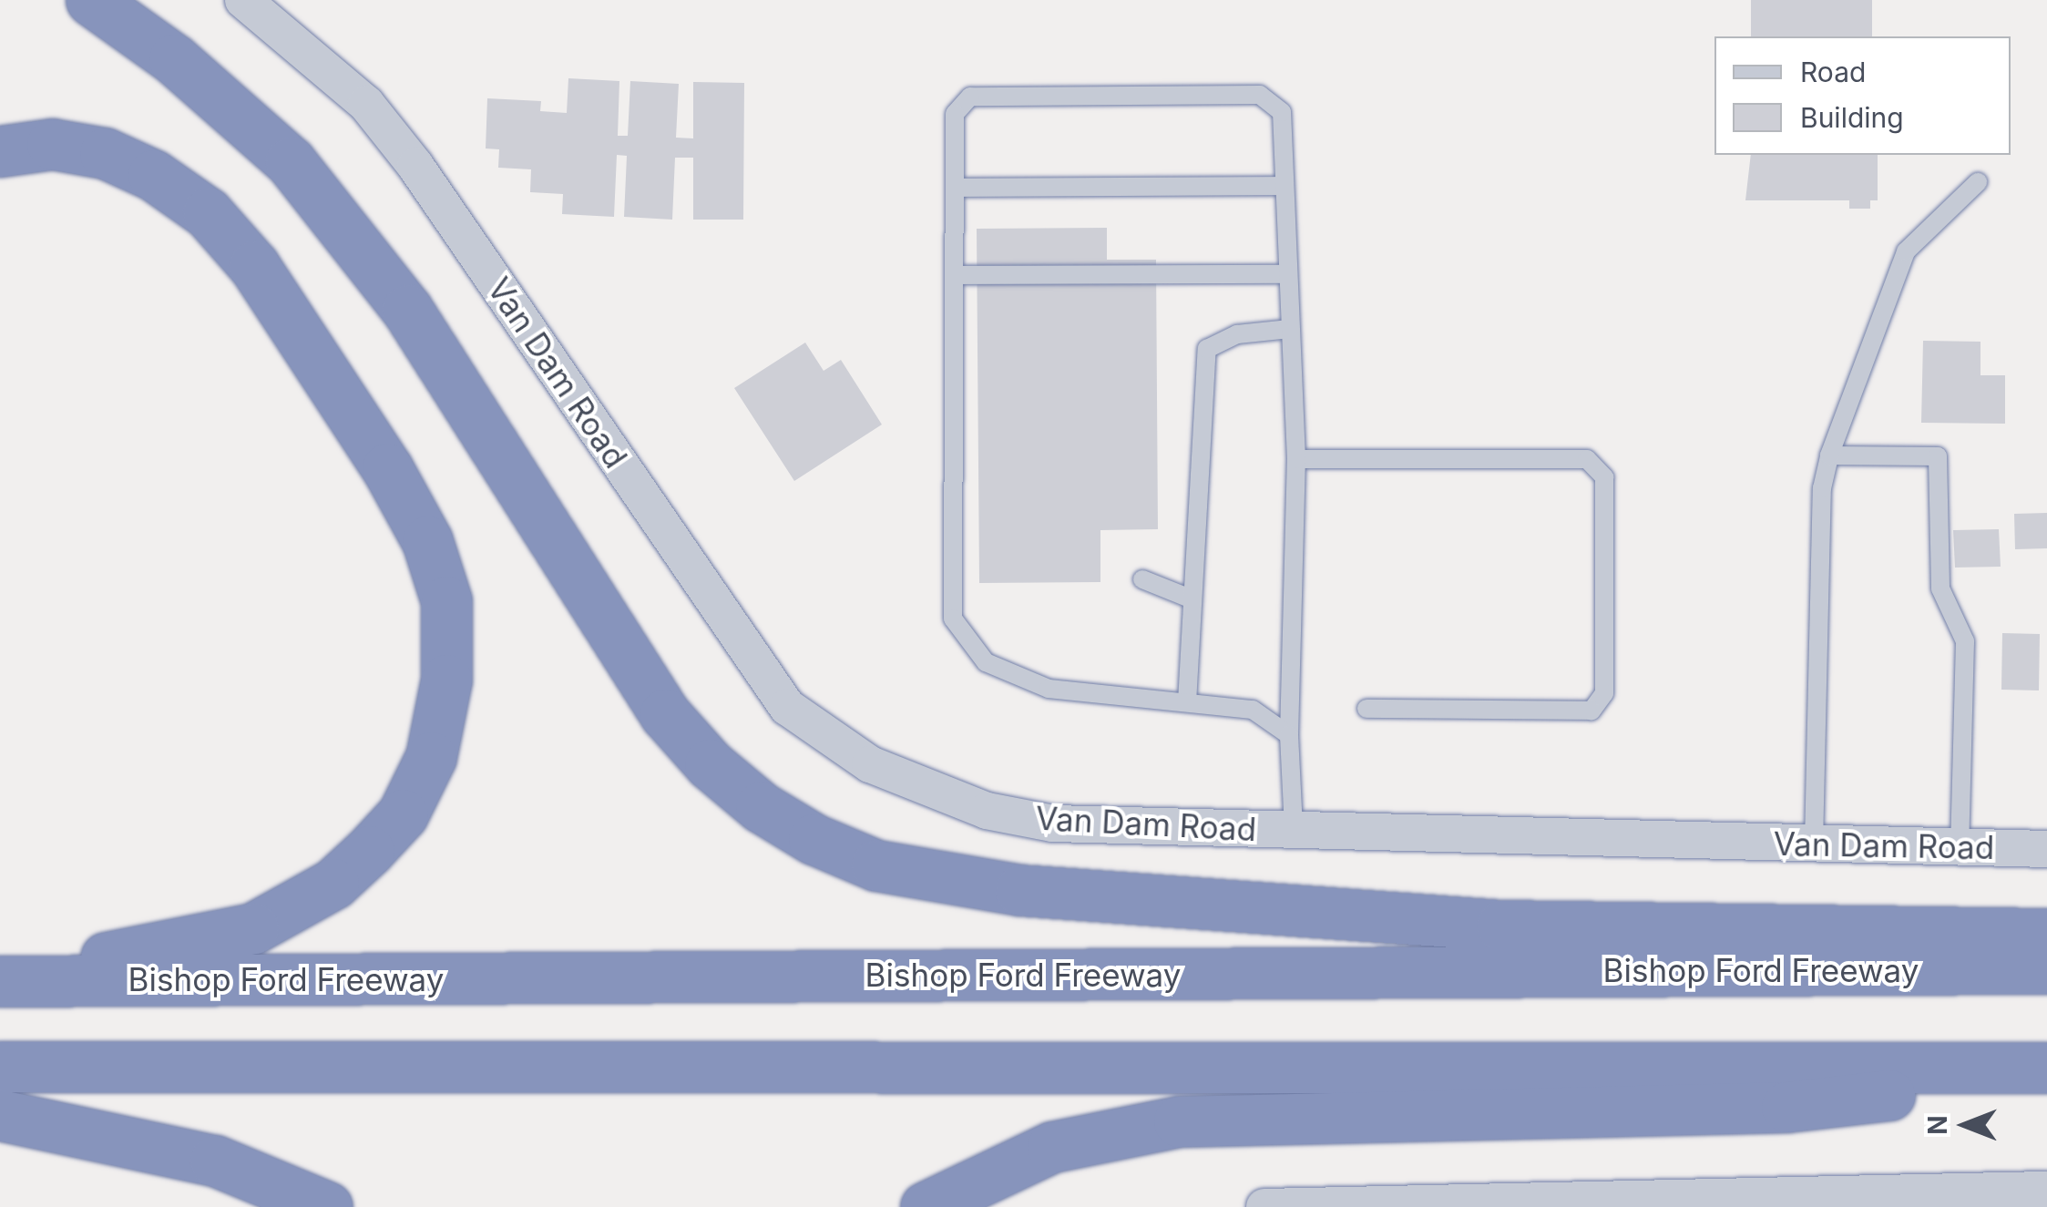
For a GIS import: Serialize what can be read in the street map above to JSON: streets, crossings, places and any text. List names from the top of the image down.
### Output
{
  "streets": {
    "highway": ["Bishop Ford Freeway"],
    "street": ["Van Dam Road"]
  },
  "legend": ["Road", "Building"],
  "north": "left"
}
